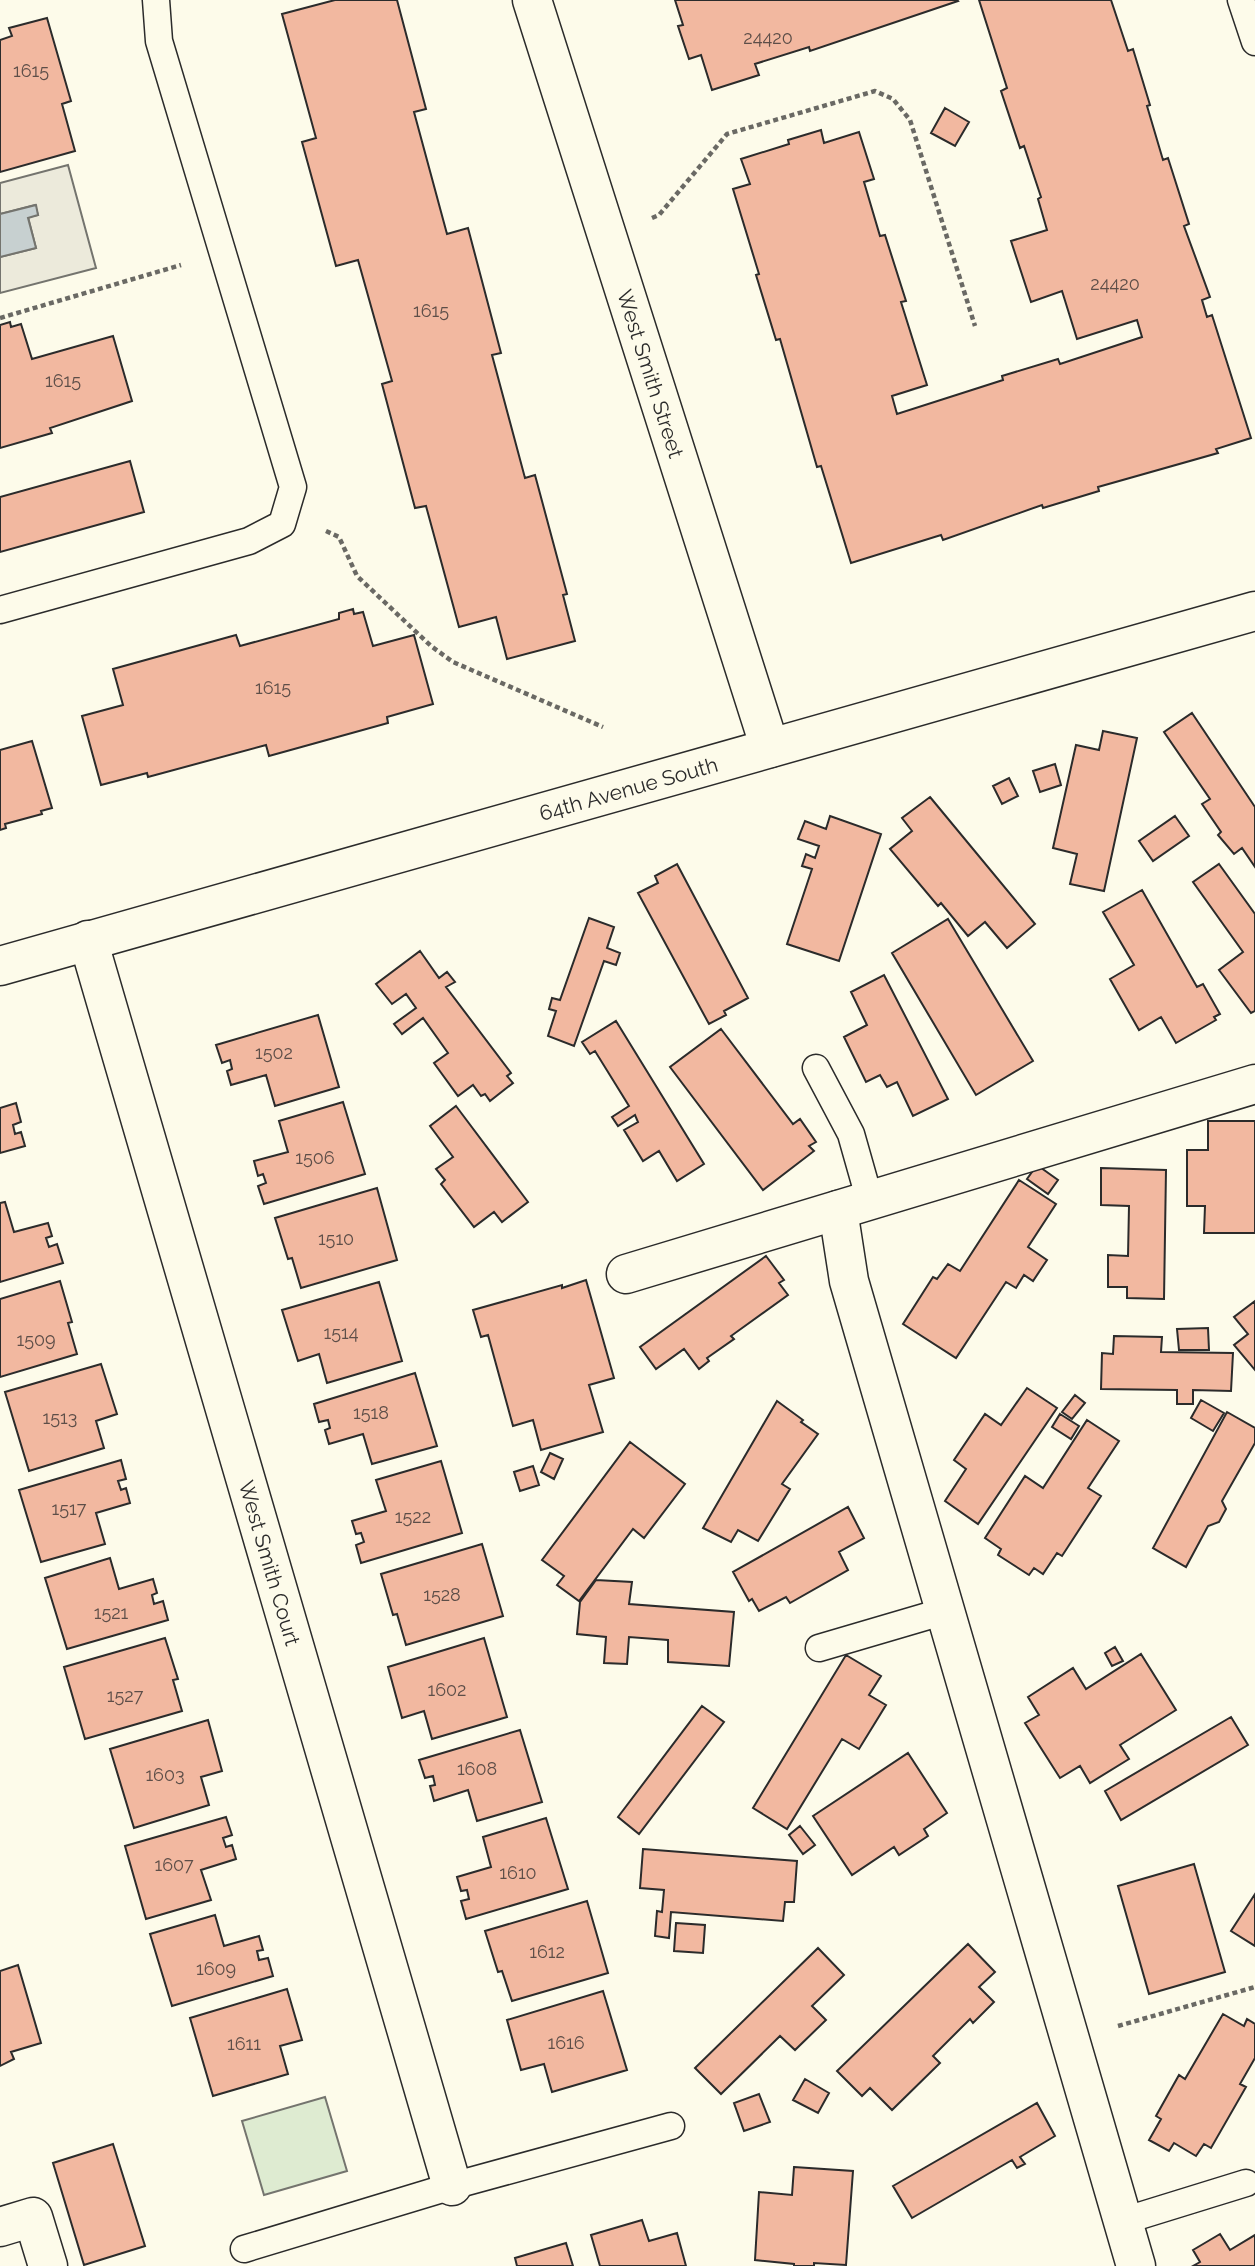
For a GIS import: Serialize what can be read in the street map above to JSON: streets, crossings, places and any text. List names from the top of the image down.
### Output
{
  "streets": {
    "street": ["West Smith Street", "64th Avenue South", "West Smith Court"]
  },
  "crossings": [
    ["West Smith Street", "64th Avenue South"],
    ["64th Avenue South", "West Smith Court"]
  ],
  "house_numbers": [
    "24420",
    "1615",
    "24420",
    "1615",
    "1615",
    "1615",
    "1502",
    "1506",
    "1510",
    "1514",
    "1509",
    "1518",
    "1513",
    "1517",
    "1522",
    "1528",
    "1521",
    "1602",
    "1527",
    "1608",
    "1603",
    "1607",
    "1610",
    "1612",
    "1609",
    "1616",
    "1611"
  ]
}
